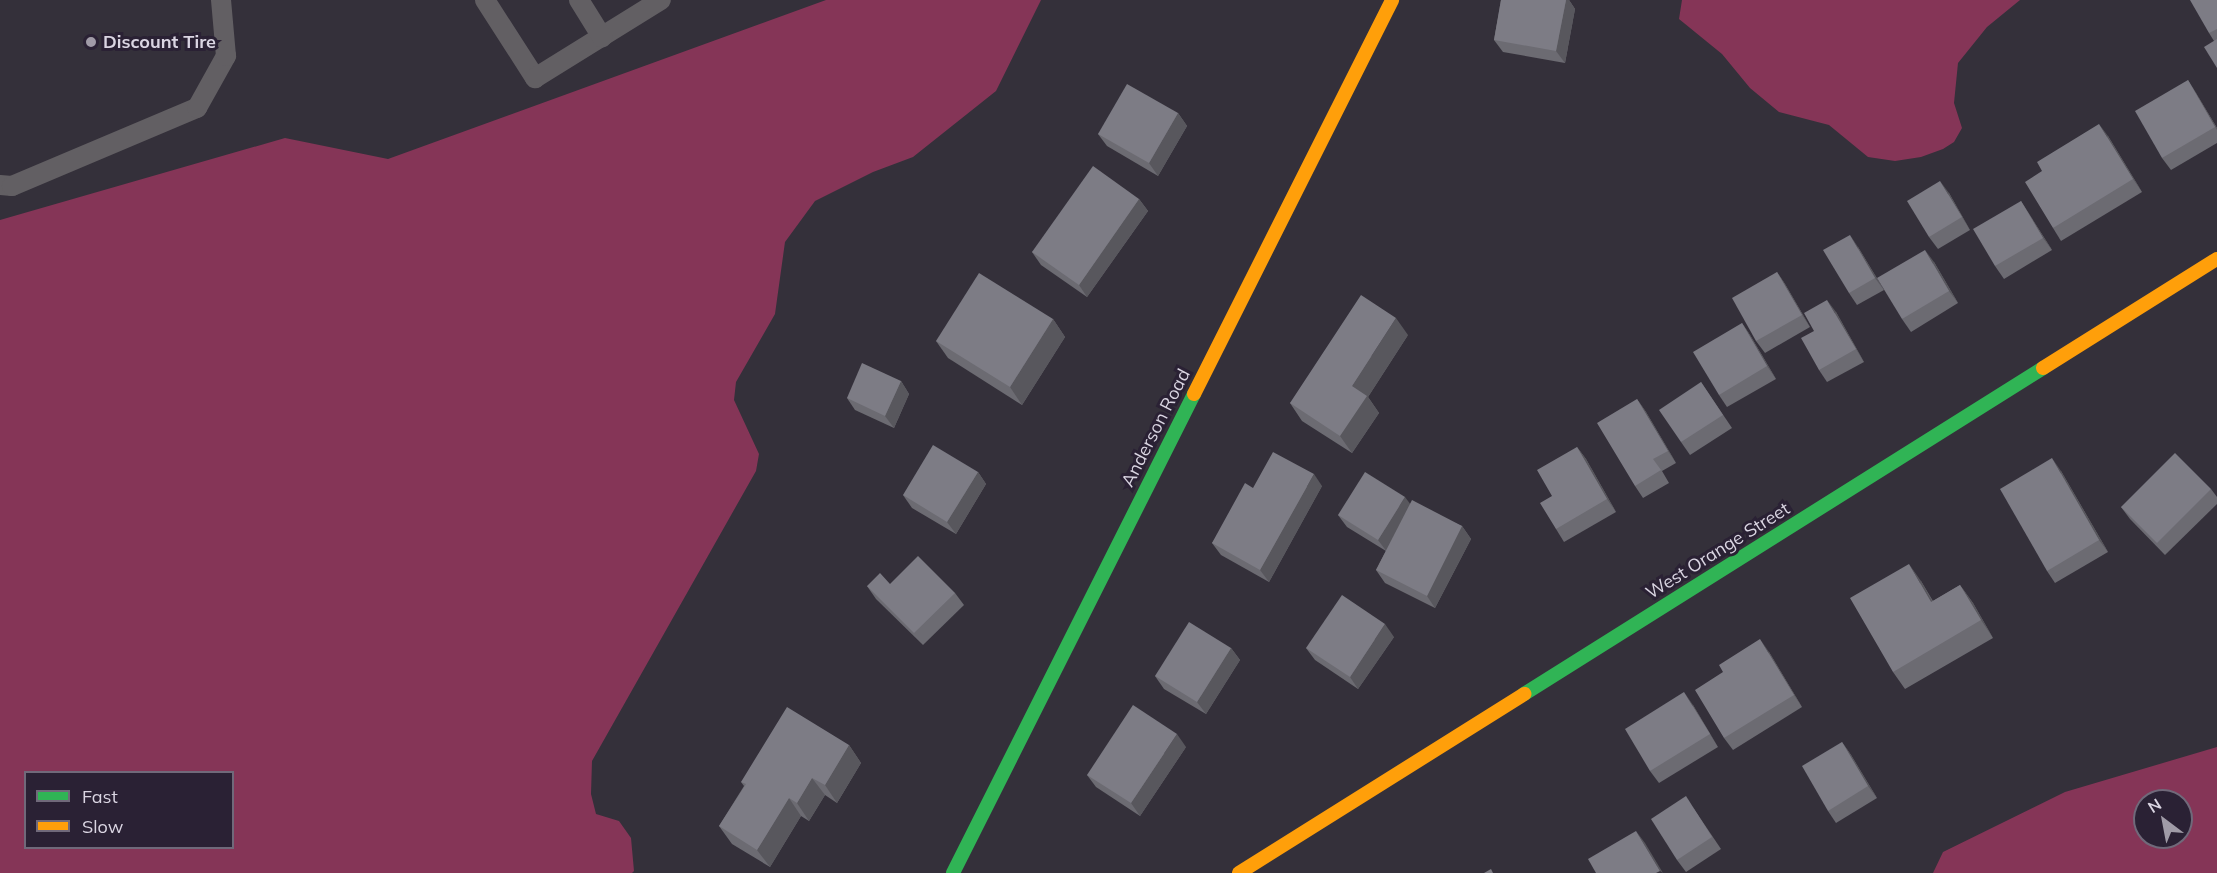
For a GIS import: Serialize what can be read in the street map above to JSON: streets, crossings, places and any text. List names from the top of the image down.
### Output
{
  "streets": {
    "street": ["Anderson Road", "West Orange Street"]
  },
  "places": ["Discount Tire"],
  "legend": ["Fast", "Slow"],
  "north": "top left"
}
